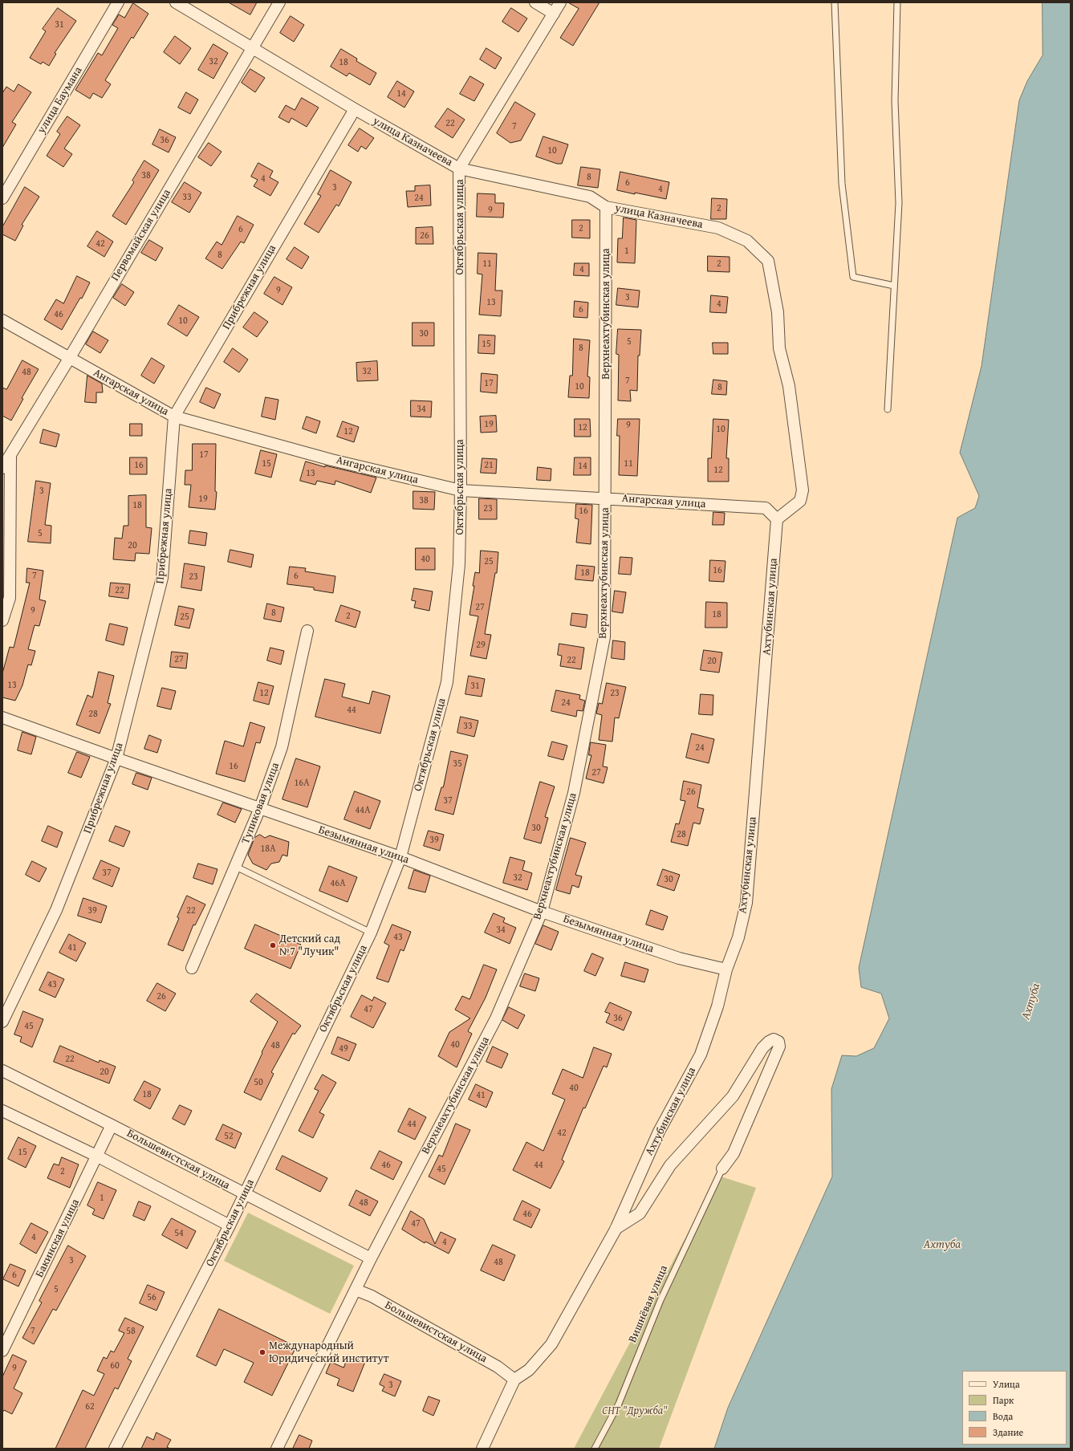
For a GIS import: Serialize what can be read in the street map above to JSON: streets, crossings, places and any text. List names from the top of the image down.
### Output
{
  "streets": {
    "street": [
      "улица Баумана",
      "улица Казначеева",
      "Октябрьская улица",
      "Первомайская улица",
      "Прибрежная улица",
      "Верхнеахтубинская улица",
      "Ангарская улица",
      "Ахтубинская улица",
      "Тупиковая улица",
      "Безымянная улица",
      "Большевистская улица",
      "Бакинская улица"
    ],
    "lane": ["Вишнёвая улица"]
  },
  "crossings": [
    ["улица Казначеева", "Октябрьская улица"],
    ["улица Казначеева", "Первомайская улица"],
    ["улица Казначеева", "Прибрежная улица"],
    ["улица Казначеева", "Верхнеахтубинская улица"],
    ["улица Казначеева", "Ангарская улица"],
    ["улица Казначеева", "Ахтубинская улица"],
    ["Октябрьская улица", "Ангарская улица"],
    ["Октябрьская улица", "Безымянная улица"],
    ["Октябрьская улица", "Большевистская улица"],
    ["Первомайская улица", "Ангарская улица"],
    ["Прибрежная улица", "Ангарская улица"],
    ["Прибрежная улица", "Безымянная улица"],
    ["Верхнеахтубинская улица", "Ангарская улица"],
    ["Верхнеахтубинская улица", "Безымянная улица"],
    ["Верхнеахтубинская улица", "Большевистская улица"],
    ["Ангарская улица", "Ахтубинская улица"],
    ["Ахтубинская улица", "Безымянная улица"],
    ["Ахтубинская улица", "Большевистская улица"],
    ["Тупиковая улица", "Безымянная улица"],
    ["Большевистская улица", "Бакинская улица"]
  ],
  "water": ["Ахтуба"],
  "parks": ["СНТ \"Дружба\""],
  "places": ["Детский сад №7 \"Лучик\"", "Международный Юридический институт"],
  "house_numbers": [
    "31",
    "32",
    "18",
    "14",
    "22",
    "7",
    "36",
    "10",
    "38",
    "8",
    "4",
    "6",
    "3",
    "4",
    "33",
    "24",
    "2",
    "9",
    "2",
    "6",
    "26",
    "42",
    "1",
    "8",
    "11",
    "2",
    "4",
    "9",
    "3",
    "13",
    "4",
    "6",
    "46",
    "10",
    "30",
    "5",
    "15",
    "8",
    "32",
    "48",
    "7",
    "17",
    "10",
    "8",
    "34",
    "19",
    "9",
    "12",
    "10",
    "12",
    "17",
    "15",
    "11",
    "16",
    "21",
    "14",
    "12",
    "13",
    "3",
    "19",
    "38",
    "18",
    "23",
    "16",
    "5",
    "20",
    "40",
    "25",
    "16",
    "18",
    "7",
    "6",
    "23",
    "22",
    "27",
    "9",
    "8",
    "18",
    "2",
    "25",
    "29",
    "27",
    "22",
    "20",
    "13",
    "31",
    "12",
    "23",
    "24",
    "44",
    "28",
    "33",
    "24",
    "35",
    "16",
    "27",
    "16А",
    "26",
    "37",
    "44А",
    "30",
    "28",
    "39",
    "18А",
    "37",
    "32",
    "30",
    "46А",
    "39",
    "22",
    "34",
    "43",
    "41",
    "43",
    "26",
    "47",
    "36",
    "45",
    "40",
    "48",
    "49",
    "22",
    "20",
    "50",
    "40",
    "18",
    "41",
    "44",
    "42",
    "52",
    "15",
    "46",
    "44",
    "45",
    "2",
    "1",
    "48",
    "46",
    "47",
    "54",
    "4",
    "4",
    "3",
    "48",
    "6",
    "5",
    "56",
    "7",
    "58",
    "60",
    "9",
    "3",
    "62"
  ],
  "legend": [
    "Улица",
    "Парк",
    "Вода",
    "Здание"
  ]
}
